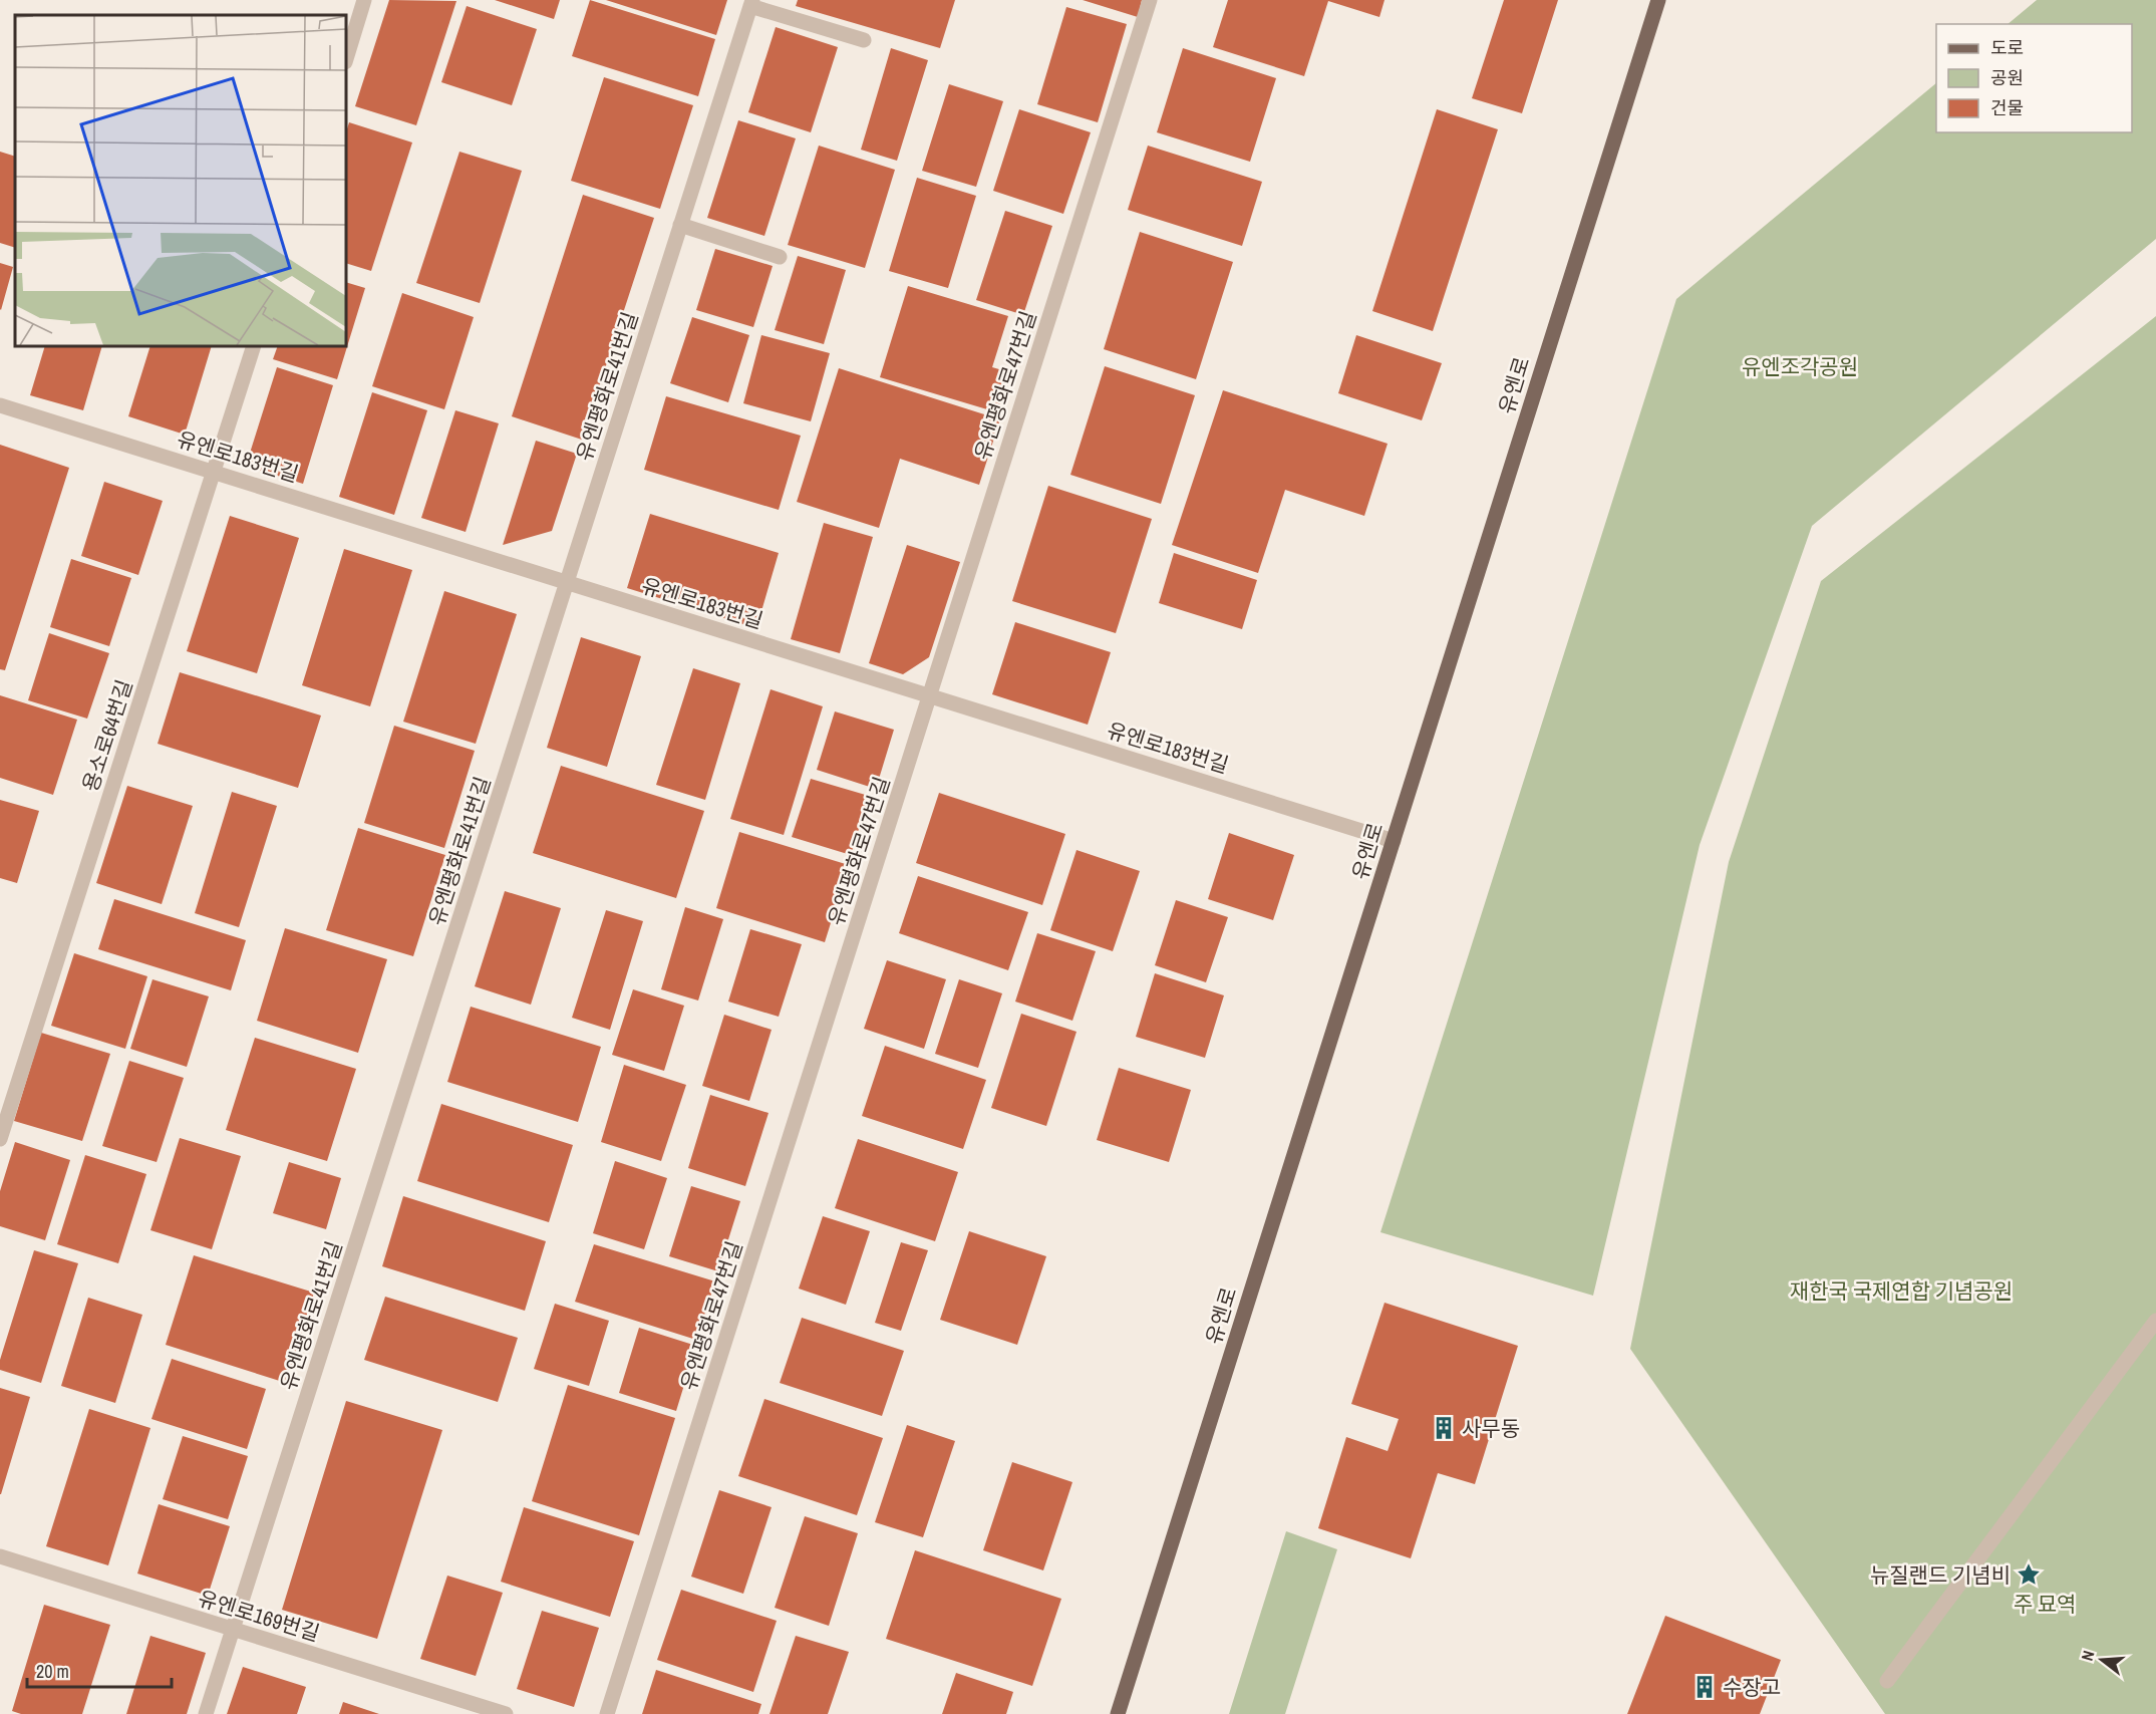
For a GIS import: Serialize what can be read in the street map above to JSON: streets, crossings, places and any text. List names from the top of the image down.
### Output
{
  "streets": {
    "main road": ["유엔로"],
    "street": [
      "유엔평화로47번길",
      "유엔평화로41번길",
      "유엔로183번길",
      "용소로64번길",
      "유엔로169번길"
    ]
  },
  "crossings": [
    ["유엔평화로47번길", "유엔로183번길"],
    ["유엔로", "유엔로183번길"],
    ["유엔평화로41번길", "유엔로183번길"],
    ["유엔평화로41번길", "유엔로169번길"],
    ["유엔로183번길", "용소로64번길"]
  ],
  "parks": ["유엔조각공원", "재한국 국제연합 기념공원", "주 묘역"],
  "places": {
    "building": ["사무동", "수장고"],
    "place": ["뉴질랜드 기념비"]
  },
  "legend": ["도로", "공원", "건물"],
  "scale_bar": "20 m",
  "north": "left"
}
